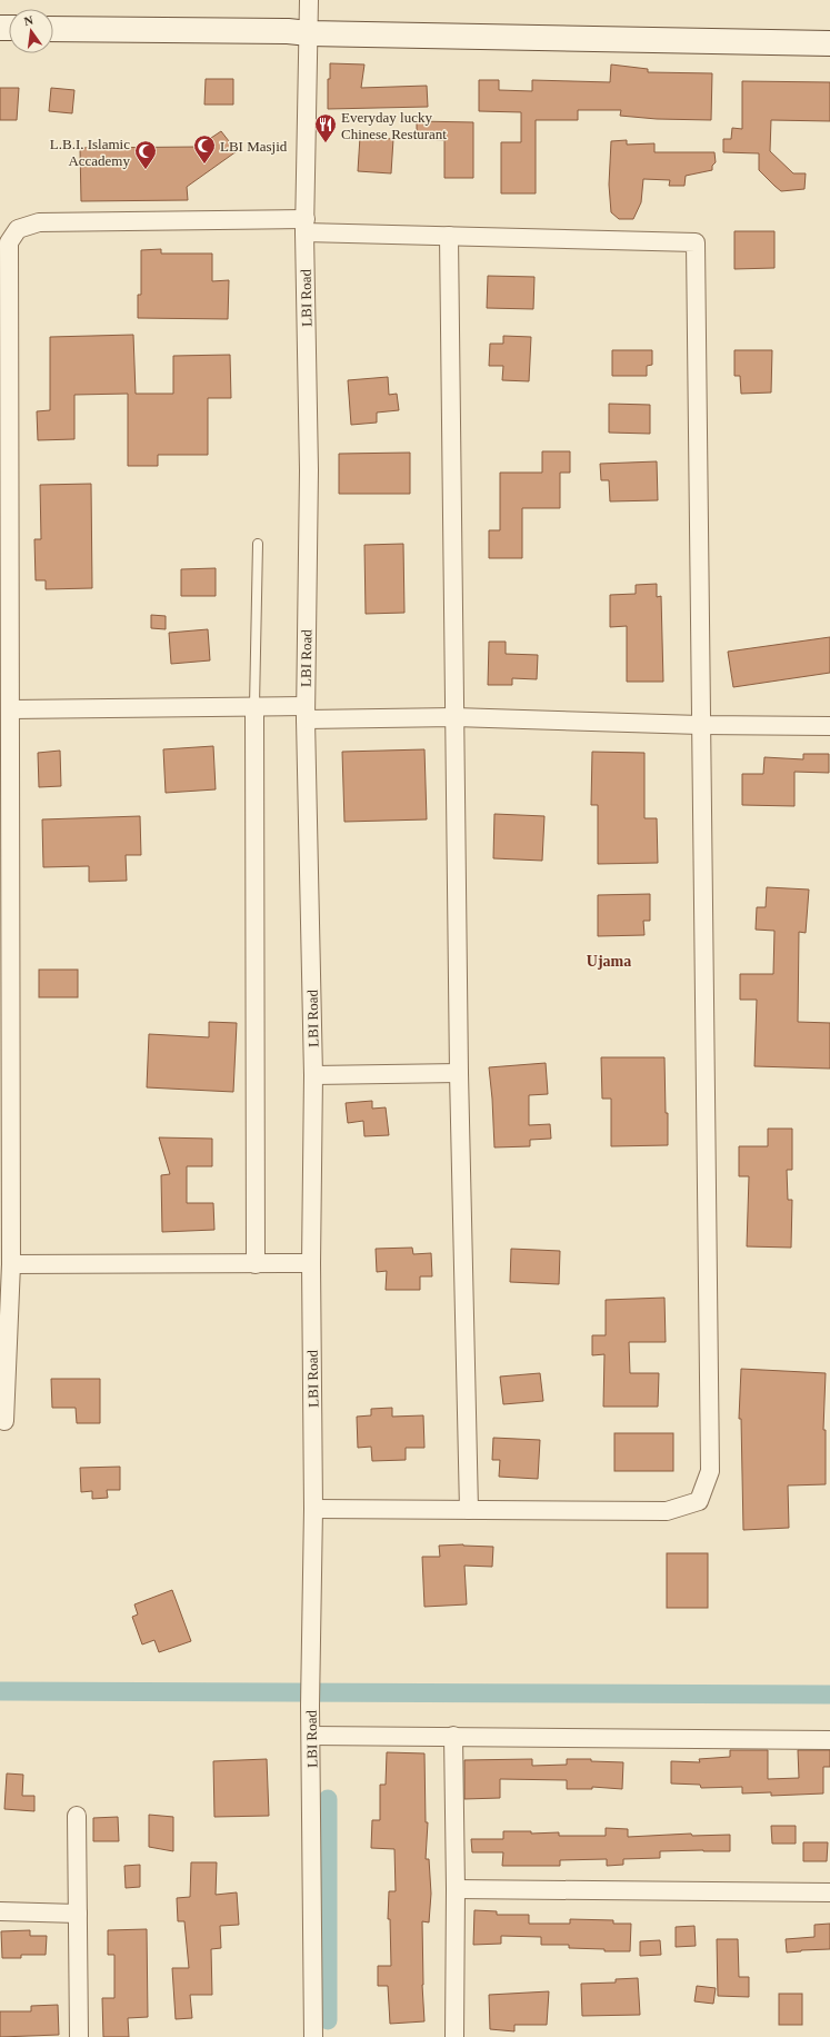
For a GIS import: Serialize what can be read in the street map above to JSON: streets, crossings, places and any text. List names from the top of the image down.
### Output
{
  "streets": {
    "street": ["LBI Road"]
  },
  "districts": ["Ujama"],
  "places": {
    "restaurant": ["Everyday lucky Chinese Resturant"],
    "mosque": ["LBI Masjid", "L.B.I. Islamic Accademy"]
  },
  "north": "top"
}
